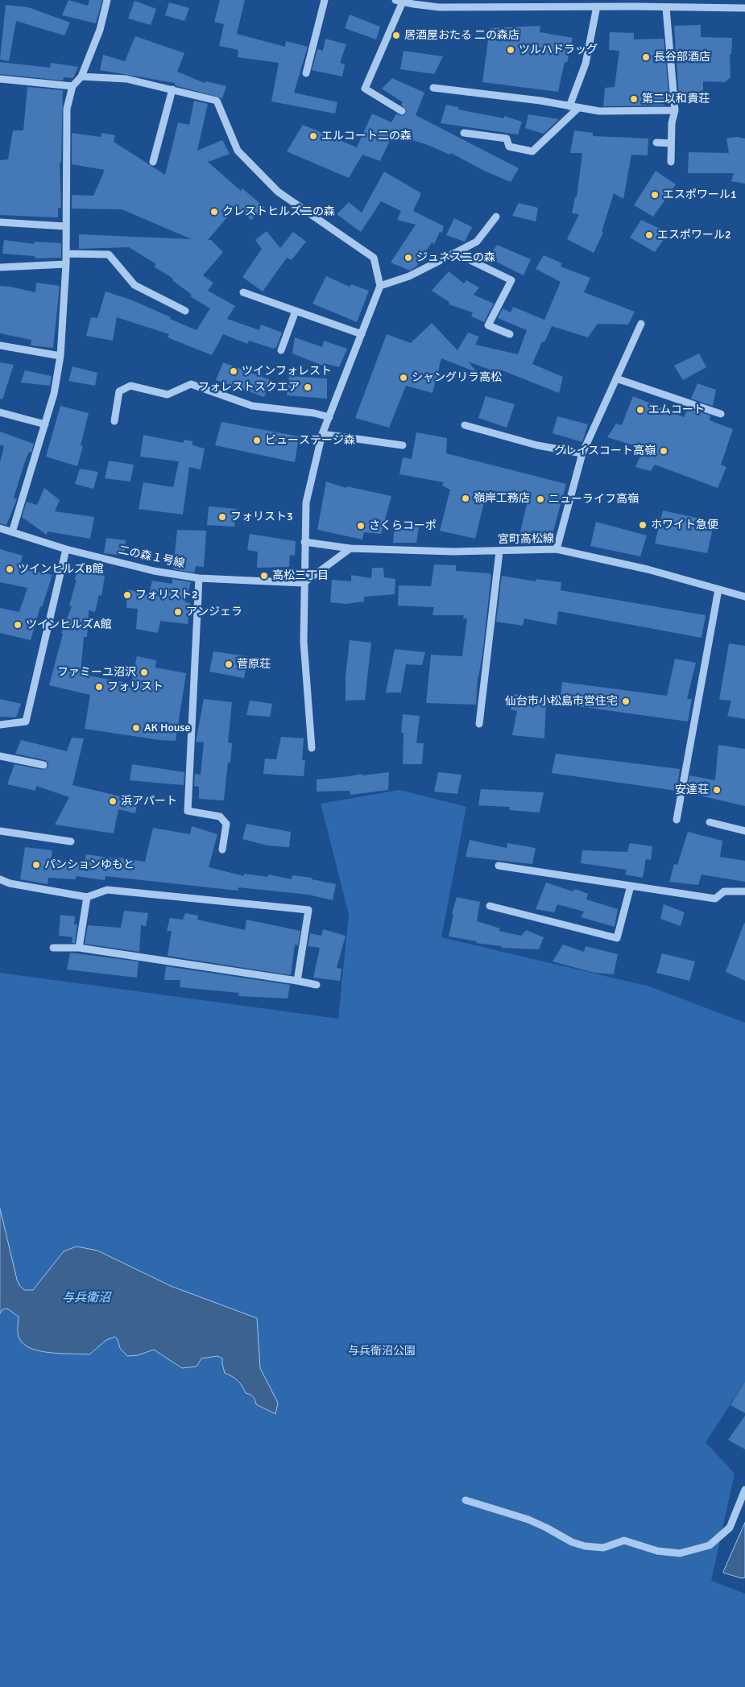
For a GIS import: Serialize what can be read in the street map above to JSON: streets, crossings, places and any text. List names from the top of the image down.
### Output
{
  "streets": {
    "street": ["宮町高松線", "二の森１号線"]
  },
  "water": ["与兵衛沼"],
  "parks": ["与兵衛沼公園"],
  "places": [
    "居酒屋おたる 二の森店",
    "ツルハドラッグ",
    "長谷部酒店",
    "第二以和貴荘",
    "エルコート二の森",
    "エスポワール1",
    "クレストヒルズ二の森",
    "エスポワール2",
    "ジュネス二の森",
    "ツインフォレスト",
    "シャングリラ高松",
    "フォレストスクエア",
    "エムコート",
    "ビューステージ森",
    "グレイスコート高嶺",
    "嶺岸工務店",
    "ニューライフ高嶺",
    "フォリスト3",
    "ホワイト急便",
    "さくらコーポ",
    "ツインヒルズB館",
    "高松三丁目",
    "フォリスト2",
    "アンジェラ",
    "ツインヒルズA館",
    "菅原荘",
    "ファミーユ沼沢",
    "フォリスト",
    "仙台市小松島市営住宅",
    "AK House",
    "安達荘",
    "浜アパート",
    "パンションゆもと"
  ]
}
